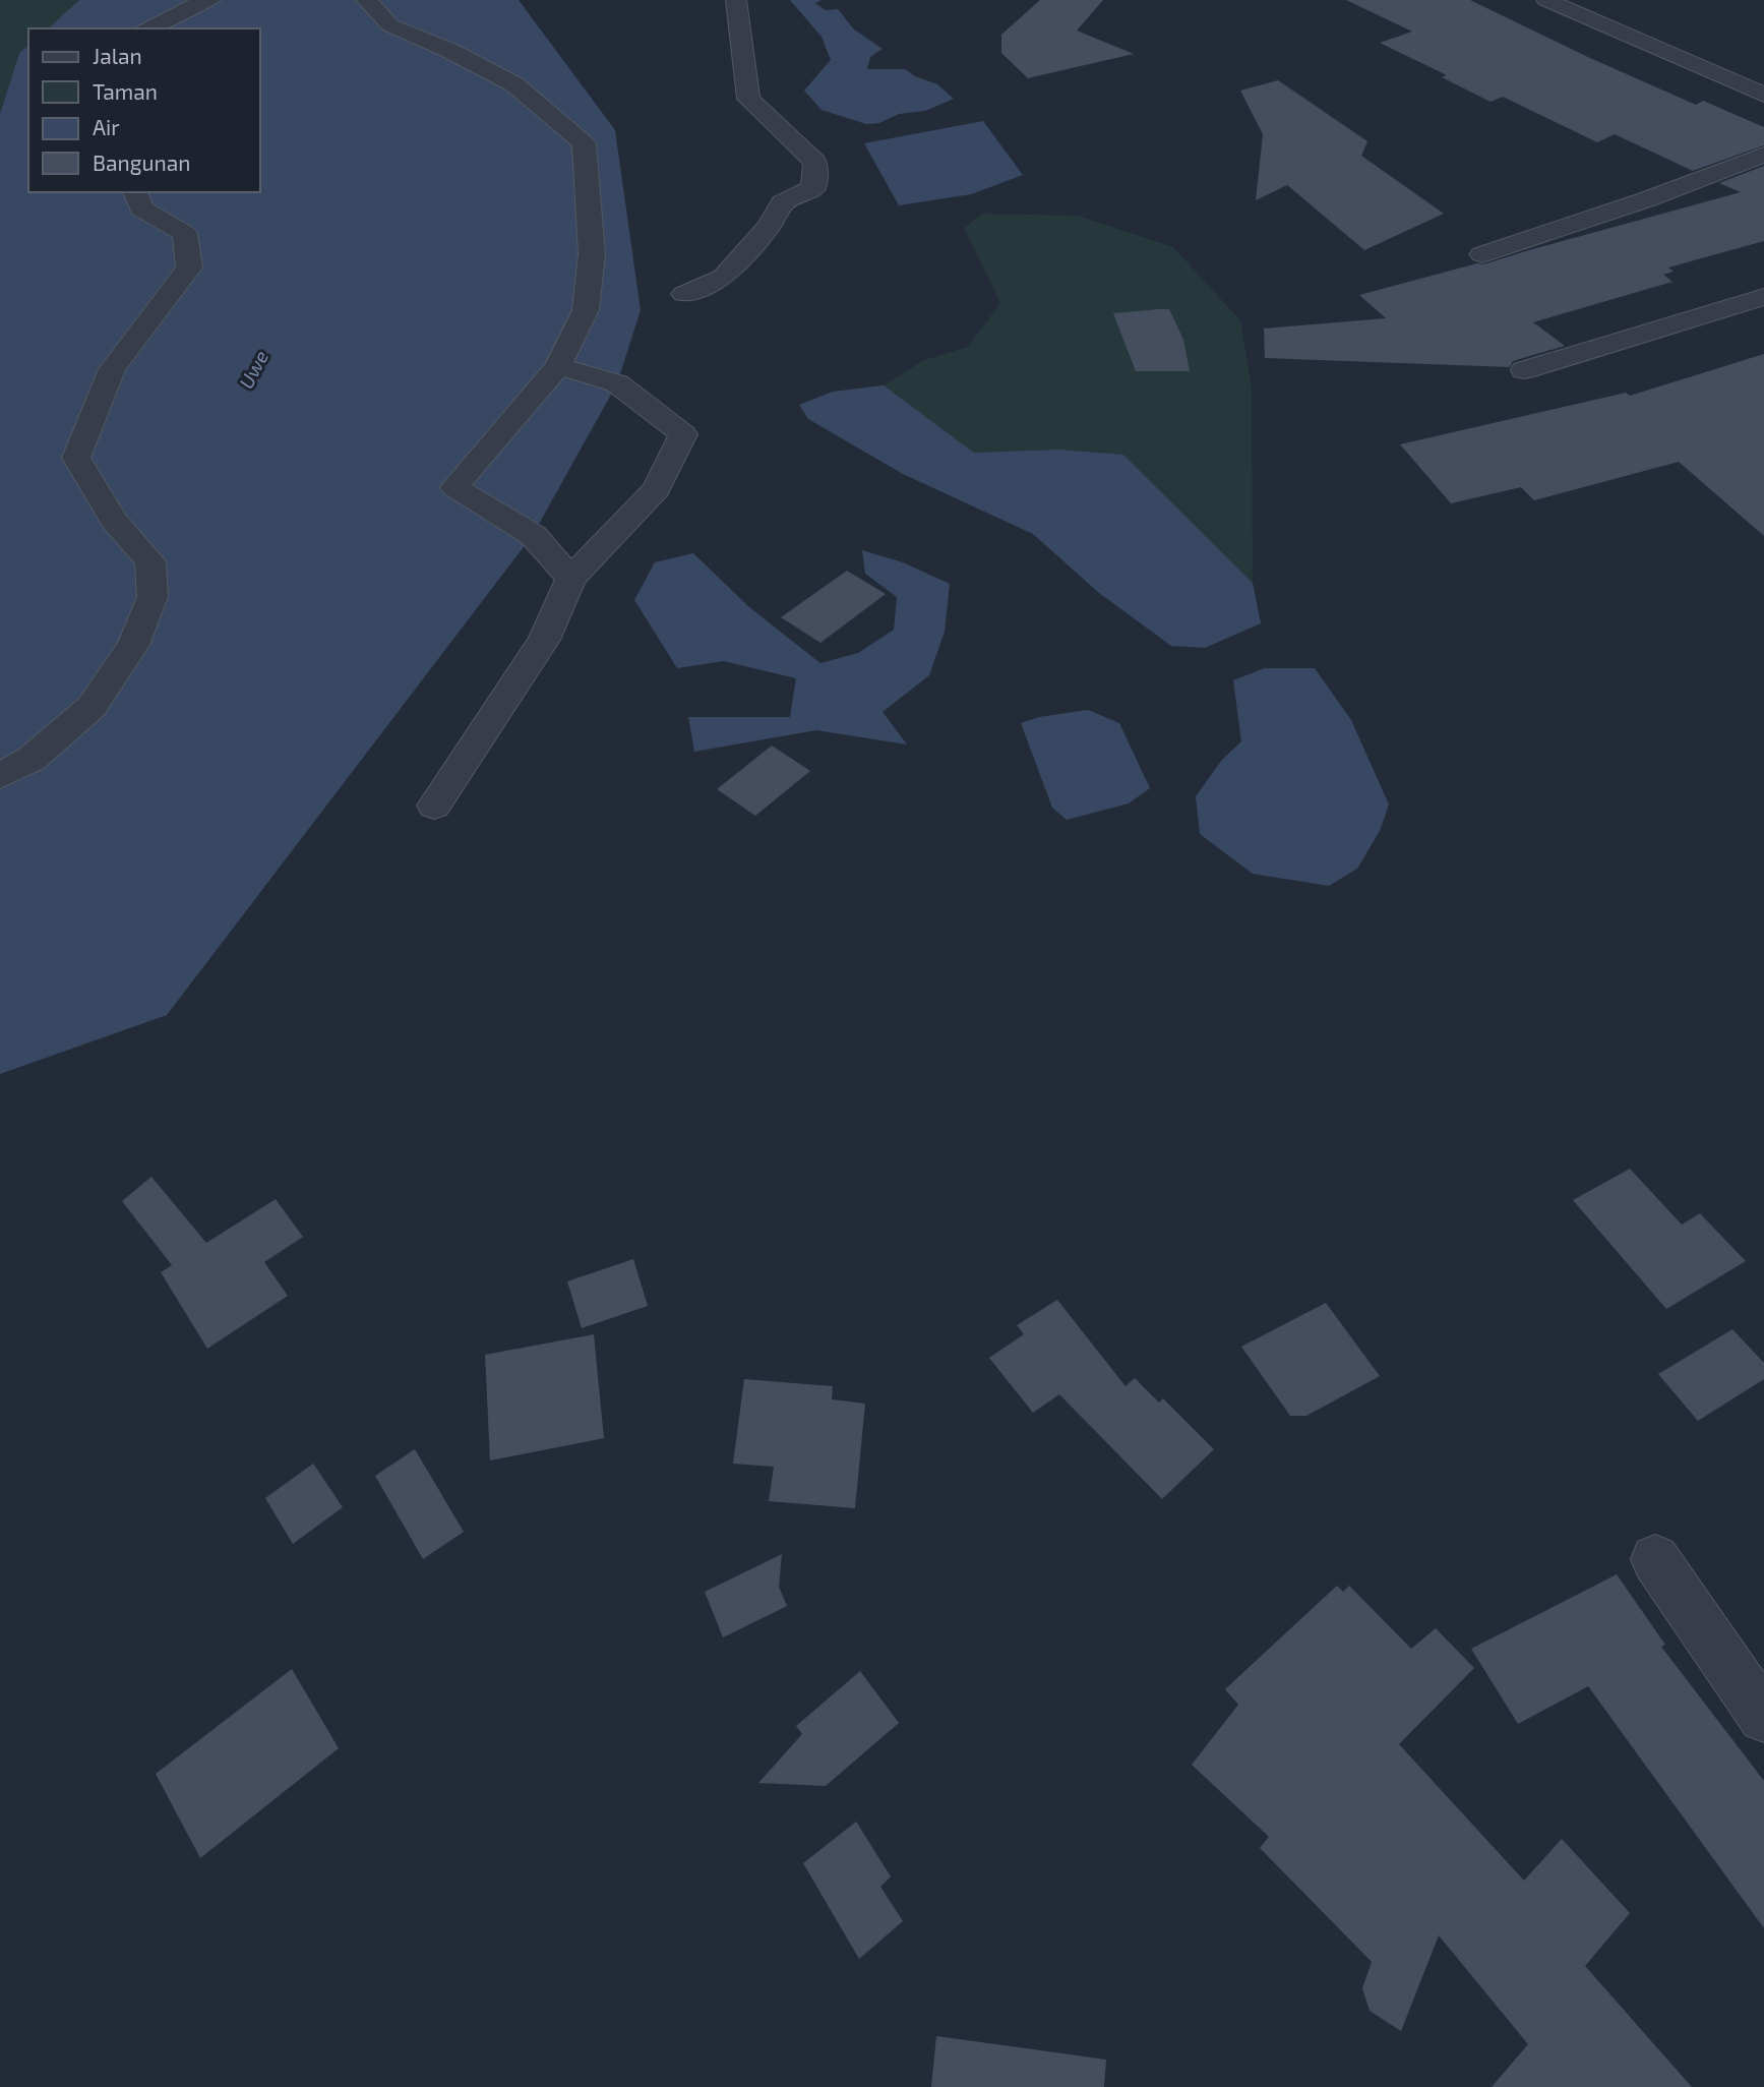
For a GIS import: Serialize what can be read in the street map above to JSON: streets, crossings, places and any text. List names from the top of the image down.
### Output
{
  "water": ["Uwe"],
  "legend": [
    "Jalan",
    "Taman",
    "Air",
    "Bangunan"
  ]
}
